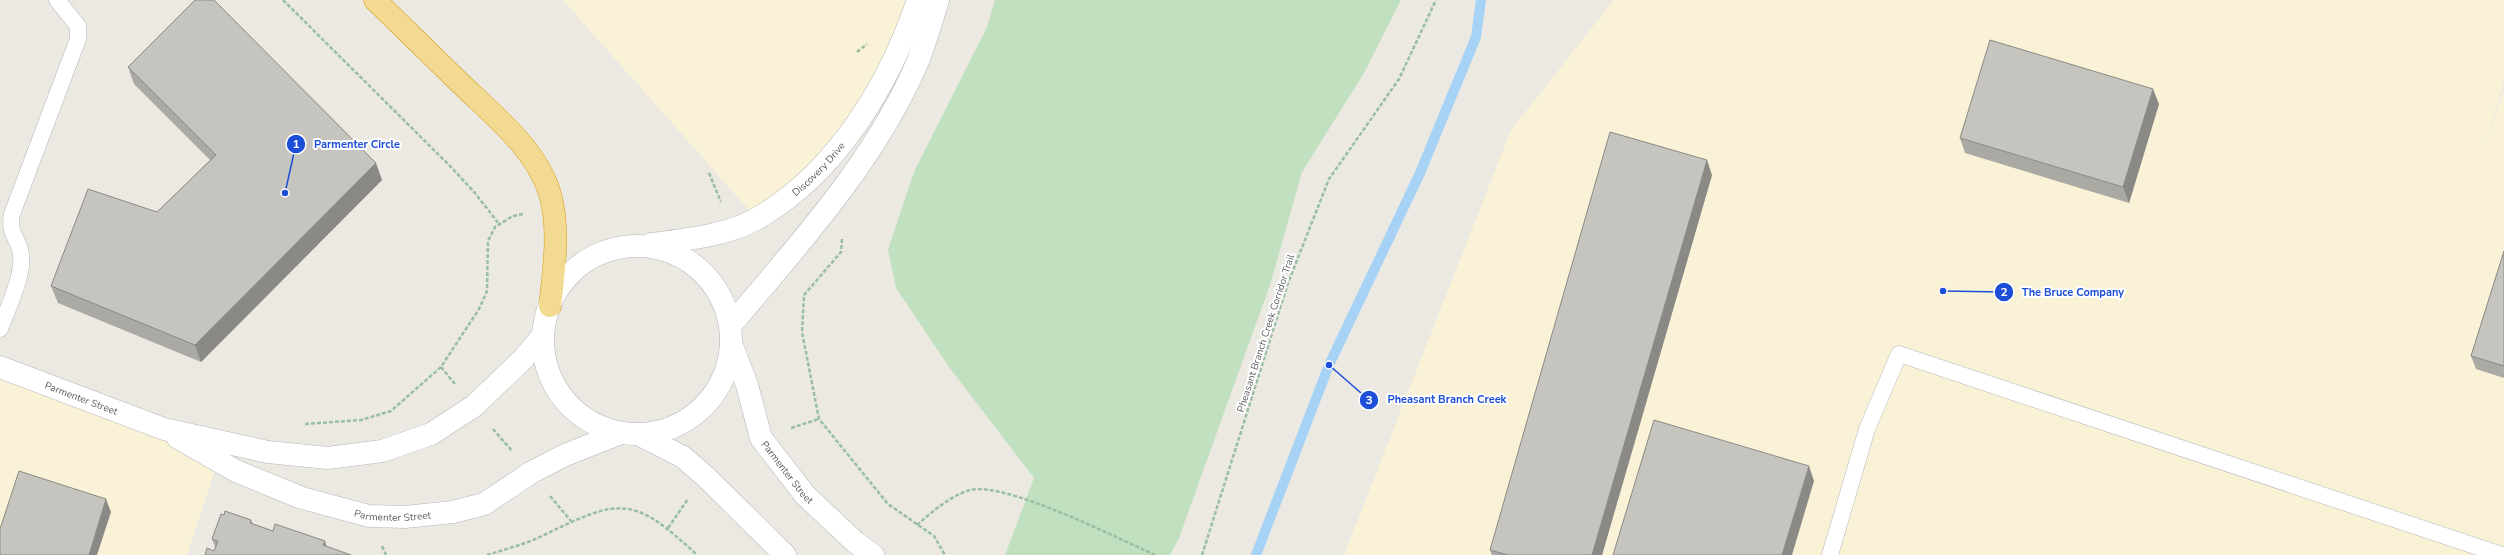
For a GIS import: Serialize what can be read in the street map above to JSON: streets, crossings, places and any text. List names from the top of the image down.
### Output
{
  "streets": {
    "street": ["Discovery Drive", "Parmenter Street"],
    "path": ["Pheasant Branch Creek Corridor Trail"]
  },
  "crossings": [
    ["Discovery Drive", "Parmenter Street"]
  ],
  "places": ["Parmenter Circle", "The Bruce Company", "Pheasant Branch Creek"]
}
